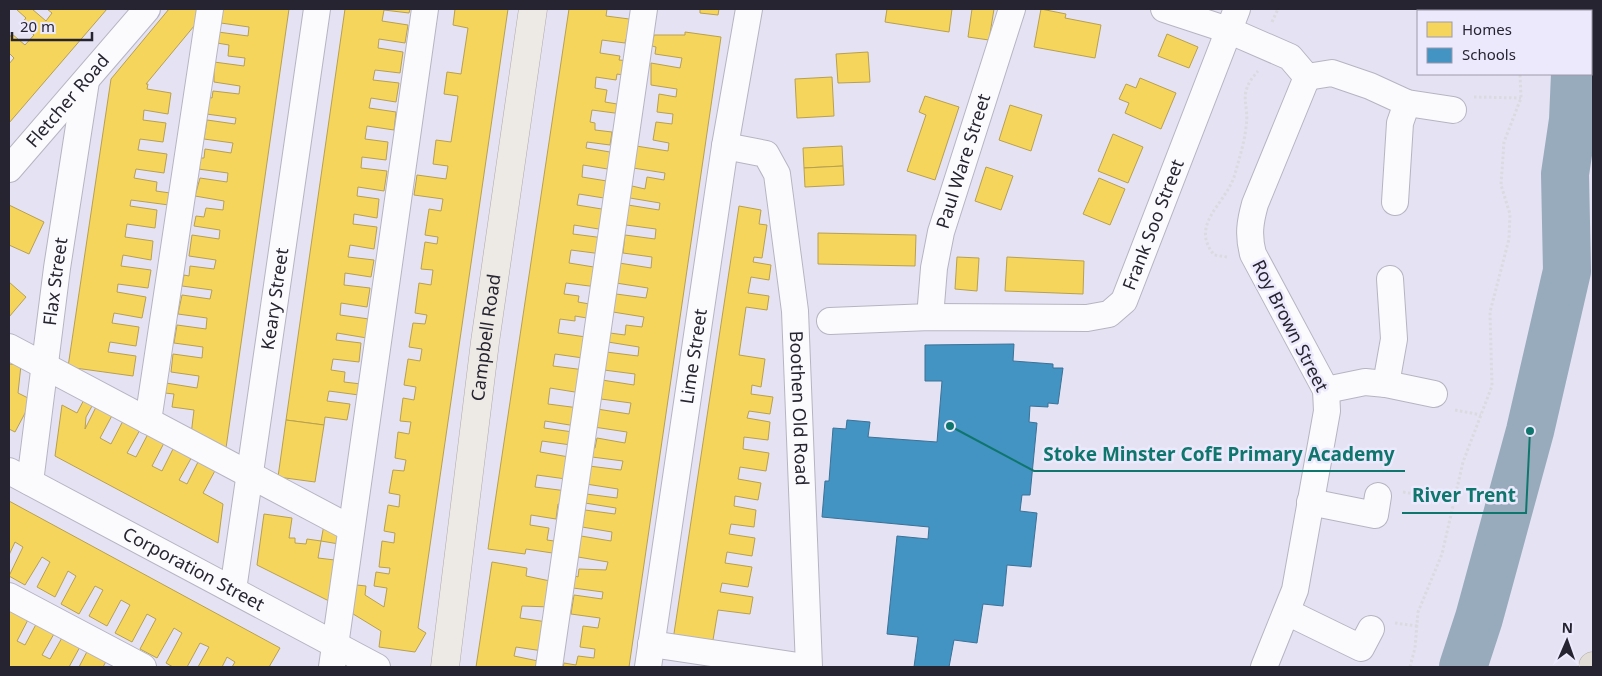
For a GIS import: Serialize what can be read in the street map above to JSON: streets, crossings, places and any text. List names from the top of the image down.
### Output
{
  "streets": {
    "main road": ["Campbell Road"],
    "street": [
      "Fletcher Road",
      "Paul Ware Street",
      "Frank Soo Street",
      "Flax Street",
      "Keary Street",
      "Roy Brown Street",
      "Lime Street",
      "Boothen Old Road",
      "Corporation Street"
    ]
  },
  "crossings": [
    ["Fletcher Road", "Flax Street"],
    ["Paul Ware Street", "Frank Soo Street"],
    ["Flax Street", "Corporation Street"],
    ["Keary Street", "Corporation Street"],
    ["Lime Street", "Boothen Old Road"]
  ],
  "places": ["Stoke Minster CofE Primary Academy", "River Trent"],
  "legend": ["Homes", "Schools"],
  "scale_bar": "20 m",
  "north": "top"
}
